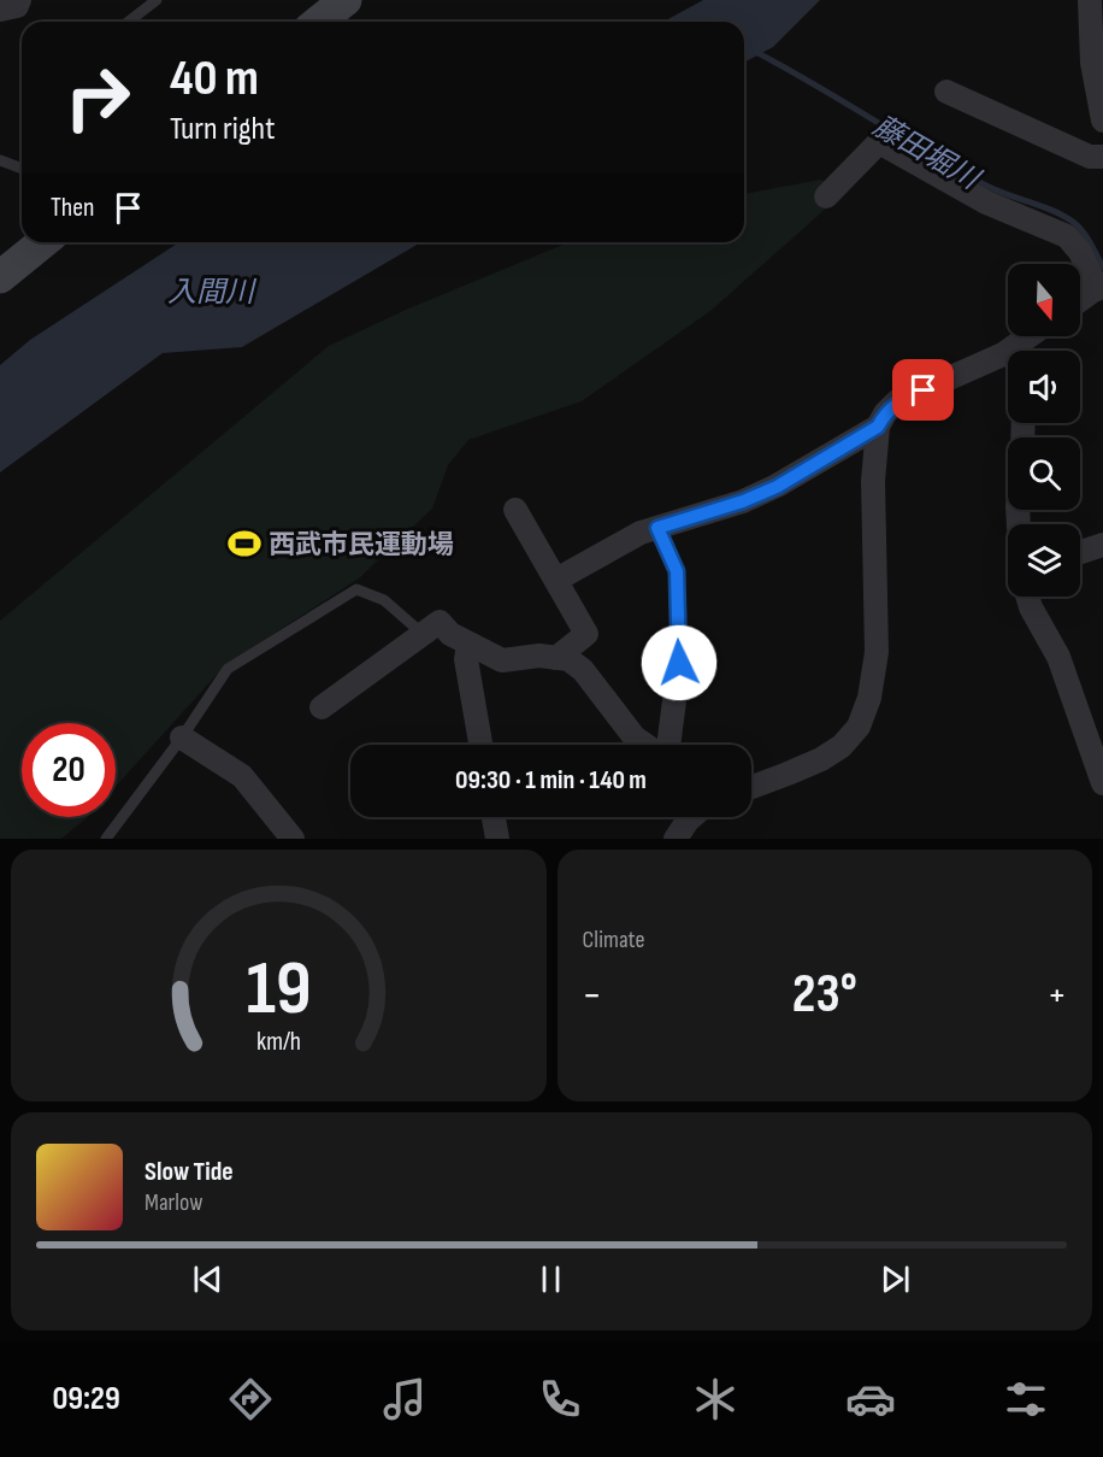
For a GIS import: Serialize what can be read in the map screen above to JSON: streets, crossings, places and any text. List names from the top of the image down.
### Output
{
  "water": ["藤田堀川", "入間川"],
  "places": {
    "sports": ["西武市民運動場"]
  },
  "north": "bottom",
  "page": {
    "turn": ["40 m", "Turn right"],
    "then": "Then",
    "limit": "20",
    "trip": "09:30 · 1 min · 140 m",
    "tile": "Climate",
    "heat": ["−", "23°", "+"],
    "song": ["Slow Tide", "Marlow"],
    "tabs": "09:29",
    "gauge": ["19", "km/h"]
  }
}
